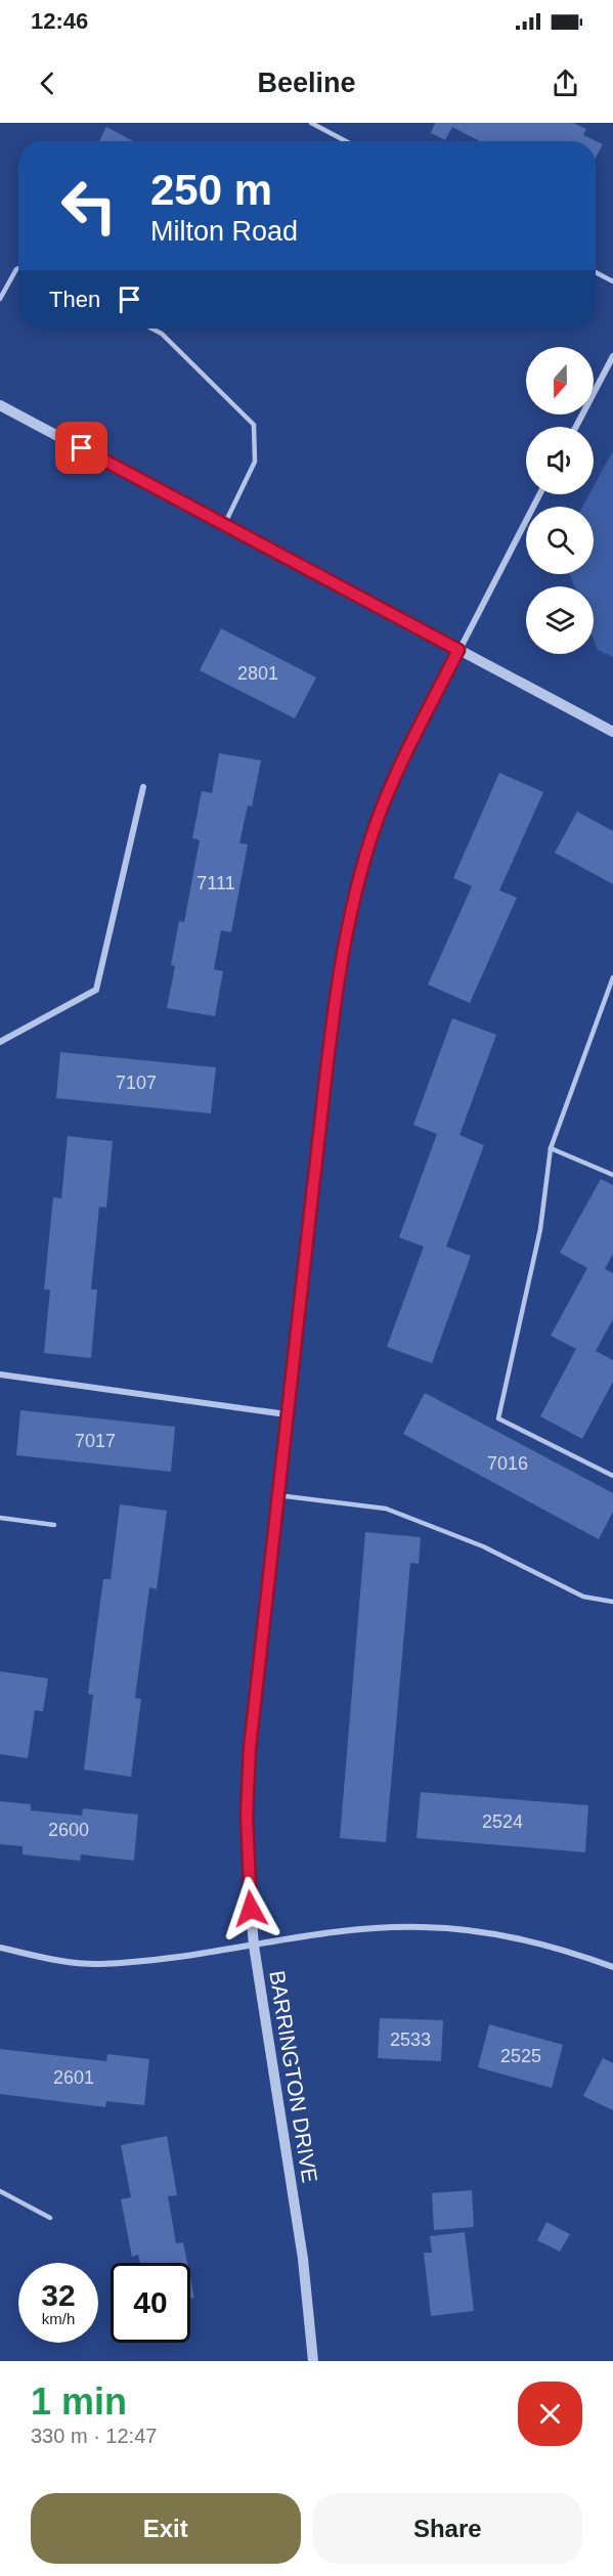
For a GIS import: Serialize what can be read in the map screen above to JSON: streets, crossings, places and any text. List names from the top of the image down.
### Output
{
  "streets": {
    "street": ["BARRINGTON DRIVE"]
  },
  "house_numbers": [
    "2801",
    "7111",
    "7107",
    "7017",
    "7016",
    "2524",
    "2600",
    "2533",
    "2525",
    "2601"
  ],
  "north": "bottom",
  "page": {
    "status": "12:46",
    "header": "Beeline",
    "turn": ["250 m", "Milton Road"],
    "then": "Then",
    "speed": "32 km/h",
    "limit": "40",
    "heading": ["1 min", "330 m · 12:47"],
    "buttons": ["Exit", "Share"]
  }
}
